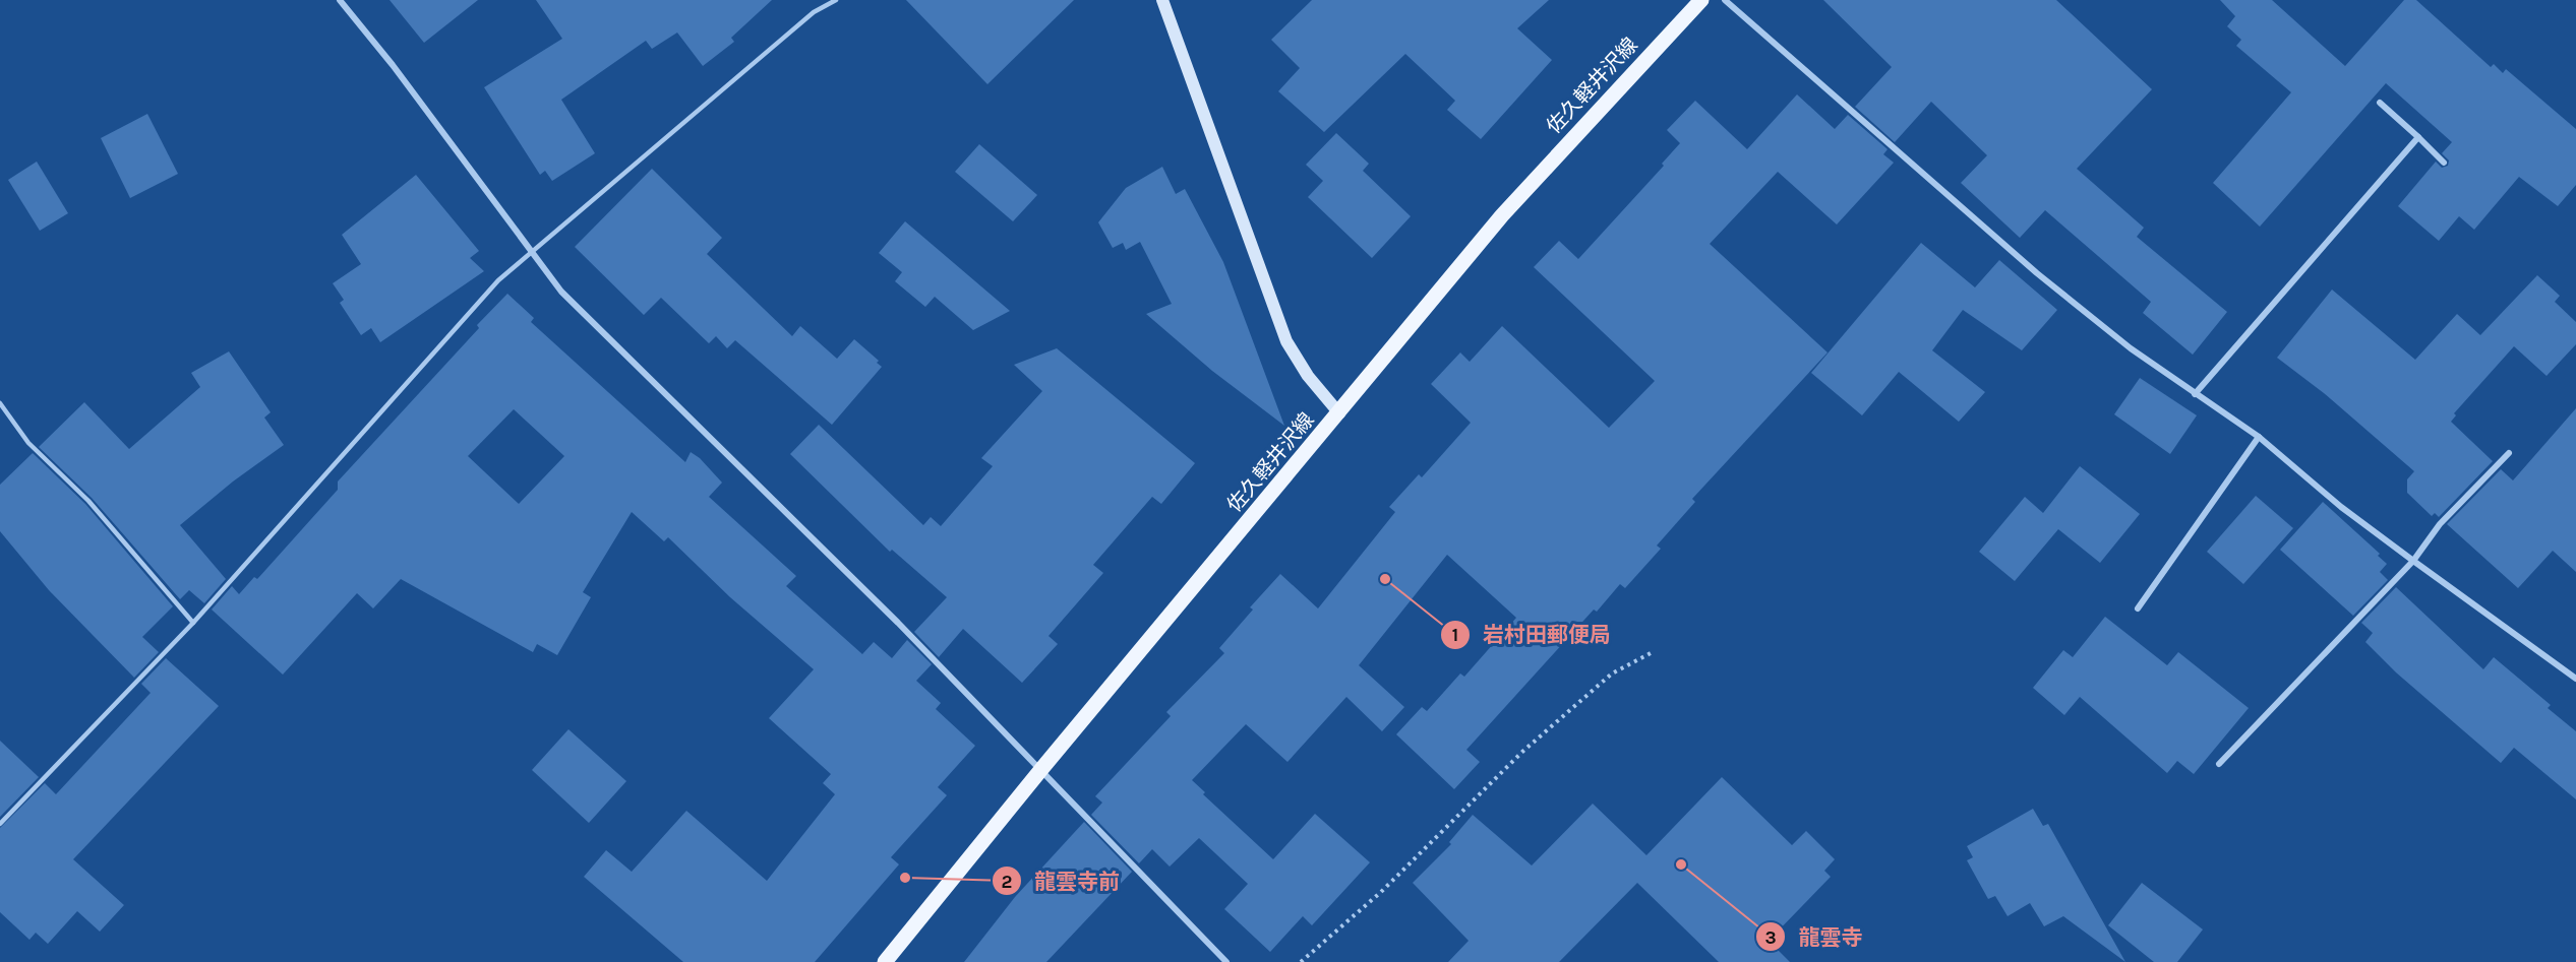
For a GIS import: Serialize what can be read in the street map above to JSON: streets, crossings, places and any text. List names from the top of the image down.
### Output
{
  "streets": {
    "main road": ["佐久軽井沢線"]
  },
  "places": ["岩村田郵便局", "龍雲寺", "龍雲寺前"]
}
